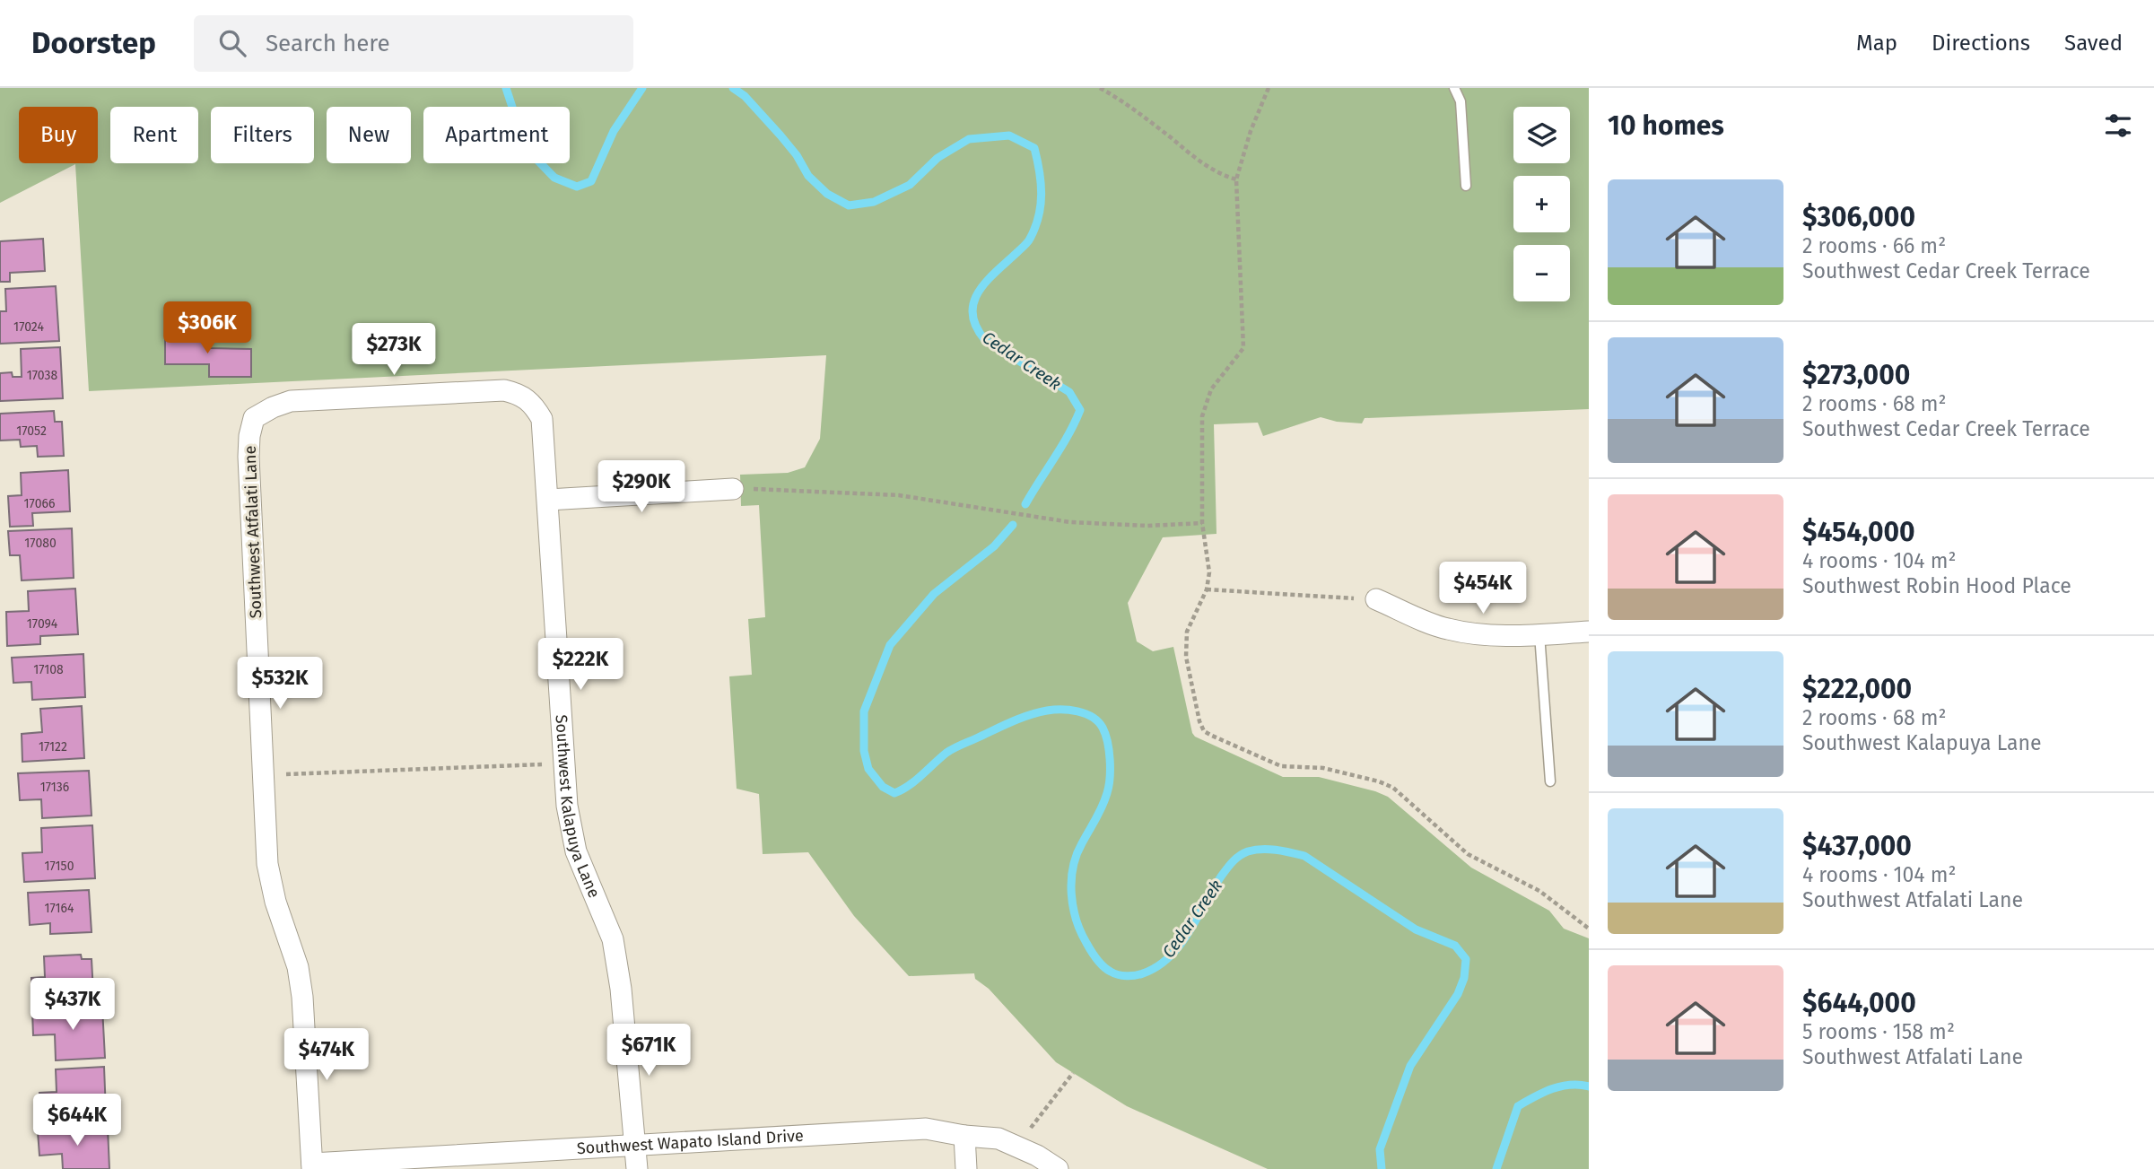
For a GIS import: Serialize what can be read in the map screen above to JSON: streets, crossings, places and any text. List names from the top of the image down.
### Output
{
  "streets": {
    "street": ["Southwest Atfalati Lane", "Southwest Kalapuya Lane", "Southwest Wapato Island Drive"]
  },
  "crossings": [
    ["Southwest Atfalati Lane", "Southwest Kalapuya Lane"],
    ["Southwest Atfalati Lane", "Southwest Wapato Island Drive"],
    ["Southwest Kalapuya Lane", "Southwest Wapato Island Drive"]
  ],
  "water": ["Cedar Creek"],
  "house_numbers": [
    "17024",
    "17038",
    "17052",
    "17066",
    "17080",
    "17094",
    "17108",
    "17122",
    "17136",
    "17150",
    "17164"
  ],
  "page": {
    "header": "Doorstep",
    "search": "Search here",
    "nav": ["Map", "Directions", "Saved"],
    "heading": "10 homes",
    "map_buttons": ["+", "−"],
    "chip": [
      "Buy",
      "Rent",
      "Filters",
      "New",
      "Apartment"
    ],
    "list": [
      {
        "name": "$306,000",
        "note": "2 rooms · 66 m² · Southwest Cedar Creek Terrace"
      },
      {
        "name": "$273,000",
        "note": "2 rooms · 68 m² · Southwest Cedar Creek Terrace"
      },
      {
        "name": "$454,000",
        "note": "4 rooms · 104 m² · Southwest Robin Hood Place"
      },
      {
        "name": "$222,000",
        "note": "2 rooms · 68 m² · Southwest Kalapuya Lane"
      },
      {
        "name": "$437,000",
        "note": "4 rooms · 104 m² · Southwest Atfalati Lane"
      },
      {
        "name": "$644,000",
        "note": "5 rooms · 158 m² · Southwest Atfalati Lane"
      }
    ],
    "price": [
      "$306K",
      "$273K",
      "$290K",
      "$454K",
      "$222K",
      "$532K",
      "$437K",
      "$671K",
      "$474K",
      "$644K"
    ]
  }
}
